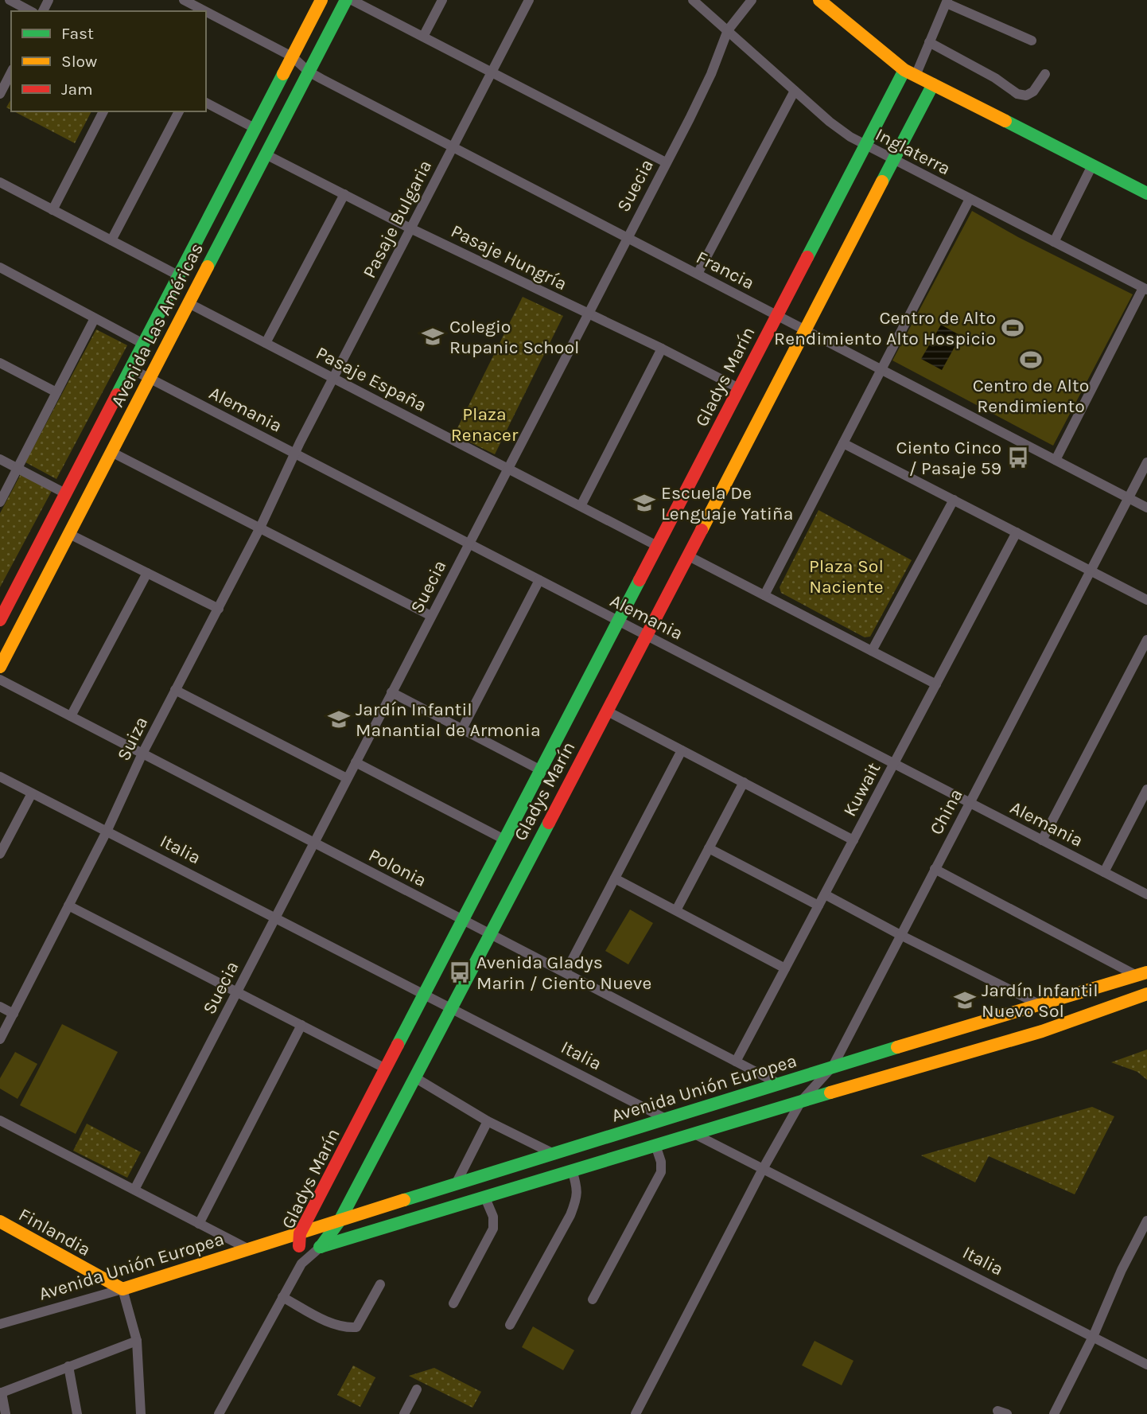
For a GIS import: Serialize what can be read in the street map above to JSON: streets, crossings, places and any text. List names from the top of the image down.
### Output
{
  "streets": {
    "street": [
      "Inglaterra",
      "Suecia",
      "Pasaje Bulgaria",
      "Pasaje Hungría",
      "Francia",
      "Avenida Las Américas",
      "Gladys Marín",
      "Pasaje España",
      "Alemania",
      "Suiza",
      "Kuwait",
      "China",
      "Italia",
      "Polonia",
      "Avenida Unión Europea",
      "Finlandia"
    ]
  },
  "crossings": [
    ["Inglaterra", "Suecia"],
    ["Inglaterra", "Gladys Marín"],
    ["Suecia", "Pasaje Hungría"],
    ["Suecia", "Francia"],
    ["Suecia", "Pasaje España"],
    ["Suecia", "Alemania"],
    ["Suecia", "Italia"],
    ["Suecia", "Polonia"],
    ["Pasaje Bulgaria", "Pasaje Hungría"],
    ["Pasaje Bulgaria", "Francia"],
    ["Pasaje Bulgaria", "Pasaje España"],
    ["Pasaje Bulgaria", "Alemania"],
    ["Pasaje Bulgaria", "Suiza"],
    ["Pasaje Hungría", "Avenida Las Américas"],
    ["Pasaje Hungría", "Gladys Marín"],
    ["Francia", "Avenida Las Américas"],
    ["Francia", "Gladys Marín"],
    ["Francia", "China"],
    ["Avenida Las Américas", "Pasaje España"],
    ["Avenida Las Américas", "Alemania"],
    ["Gladys Marín", "Pasaje España"],
    ["Gladys Marín", "Alemania"],
    ["Gladys Marín", "Italia"],
    ["Gladys Marín", "Polonia"],
    ["Gladys Marín", "Avenida Unión Europea"],
    ["Alemania", "Suiza"],
    ["Alemania", "Kuwait"],
    ["Alemania", "China"],
    ["Suiza", "Italia"],
    ["Suiza", "Polonia"],
    ["Kuwait", "Polonia"],
    ["China", "Italia"],
    ["China", "Avenida Unión Europea"],
    ["Italia", "Avenida Unión Europea"],
    ["Polonia", "Avenida Unión Europea"],
    ["Avenida Unión Europea", "Finlandia"]
  ],
  "parks": ["Plaza Renacer", "Plaza Sol Naciente"],
  "places": {
    "sports": ["Centro de Alto Rendimiento Alto Hospicio", "Centro de Alto Rendimiento"],
    "school or university": [
      "Colegio Rupanic School",
      "Escuela De Lenguaje Yatiña",
      "Jardín Infantil Manantial de Armonia",
      "Jardín Infantil Nuevo Sol"
    ],
    "bus stop": ["Ciento Cinco / Pasaje 59", "Avenida Gladys Marin / Ciento Nueve"]
  },
  "legend": ["Fast", "Slow", "Jam"]
}
